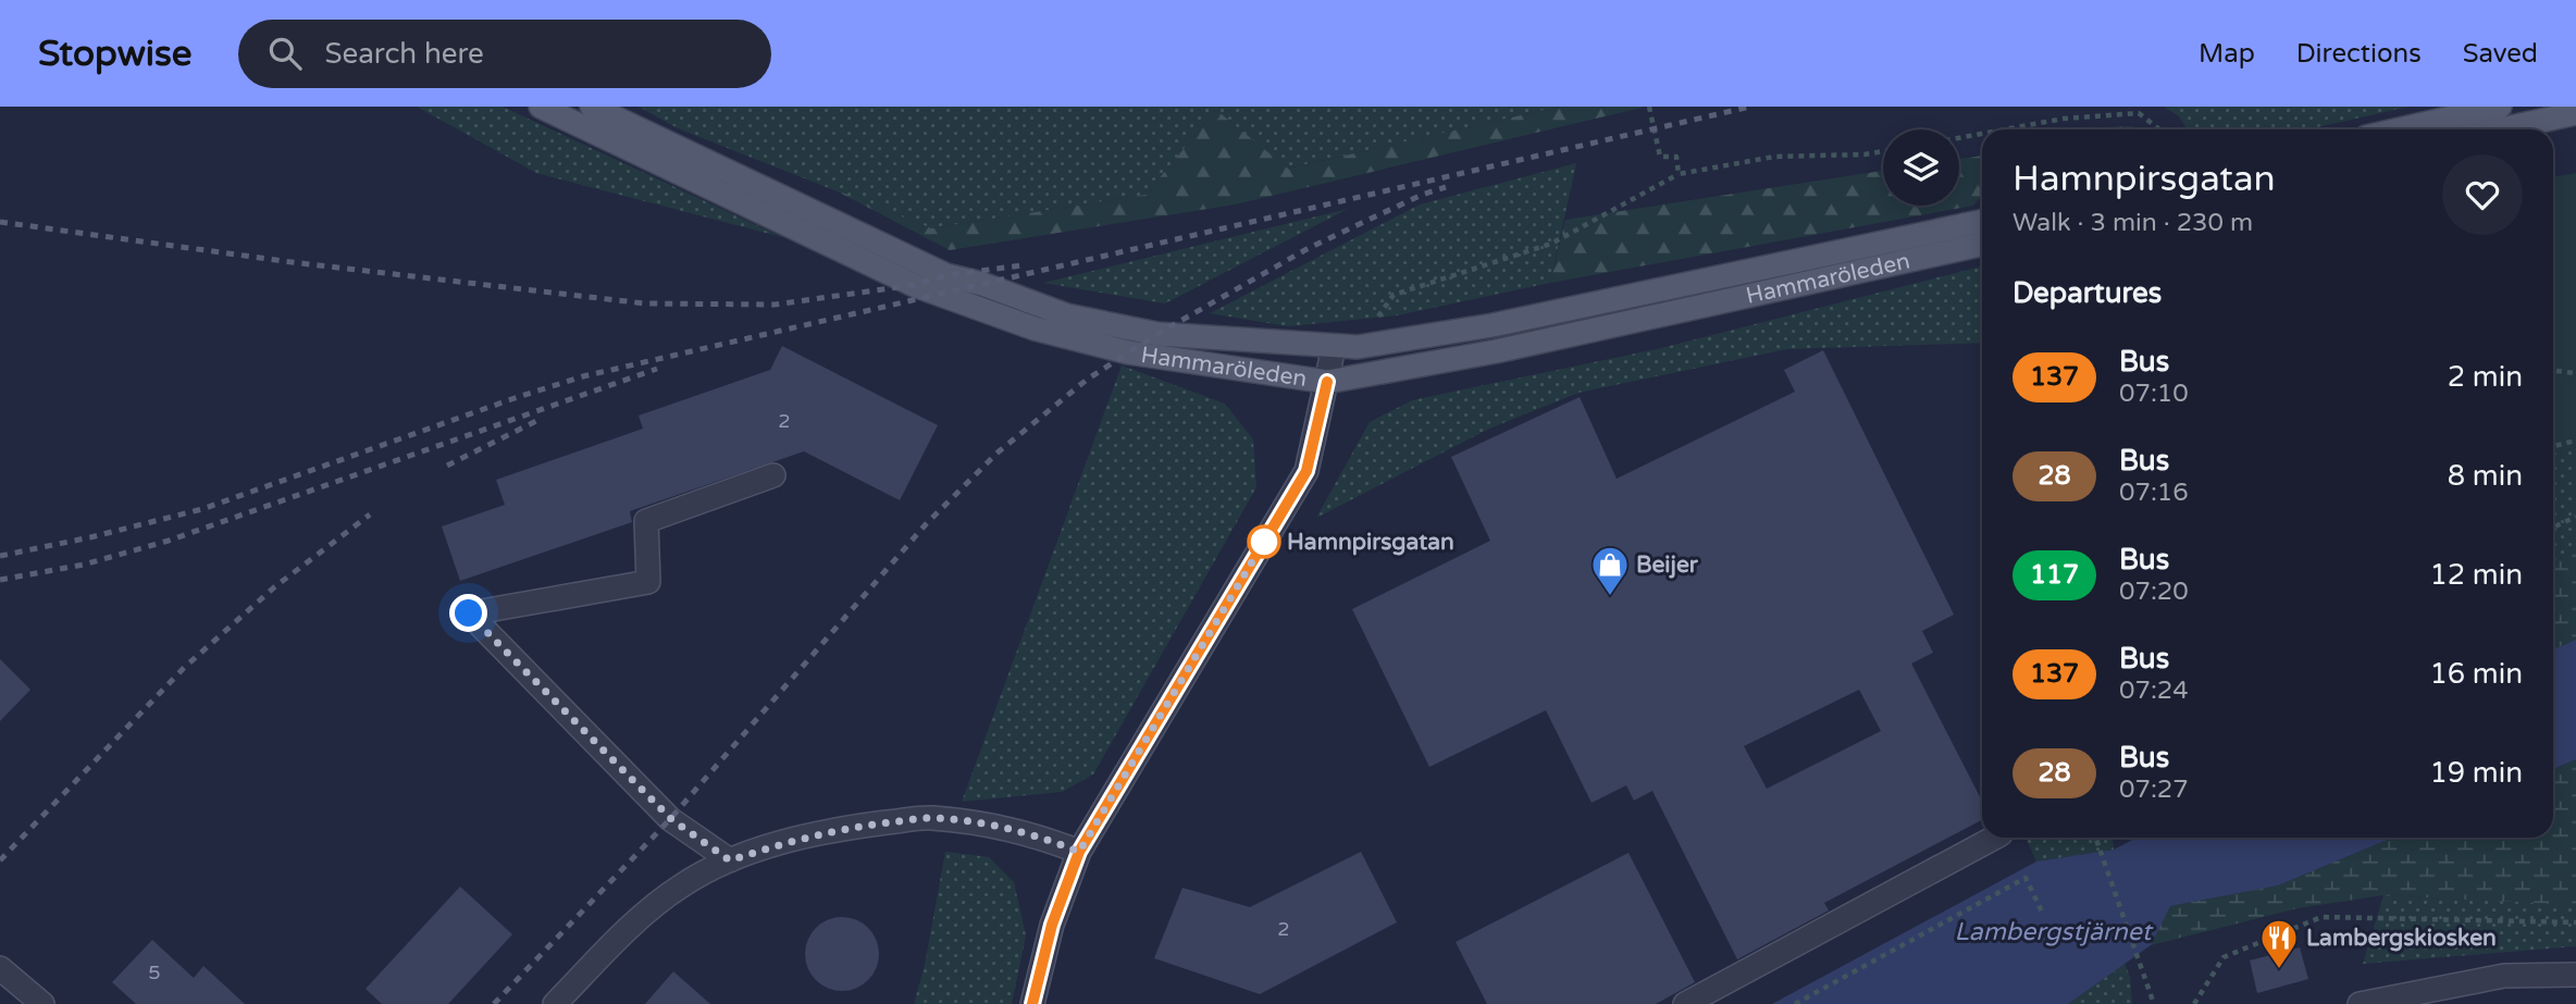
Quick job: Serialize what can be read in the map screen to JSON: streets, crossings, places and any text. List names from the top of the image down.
{
  "streets": {
    "main road": ["Hammaröleden"]
  },
  "water": ["Lambergstjärnet"],
  "places": {
    "other": ["Hamnpirsgatan"],
    "shop": ["Beijer"],
    "restaurant": ["Lambergskiosken"]
  },
  "lines": ["bus line 137"],
  "house_numbers": ["2", "2", "5"],
  "page": {
    "header": "Stopwise",
    "search": "Search here",
    "nav": ["Map", "Directions", "Saved"],
    "heading": [
      ["Hamnpirsgatan", "Walk · 3 min · 230 m"],
      "Departures"
    ],
    "list": [
      {
        "mark": "137",
        "name": "Bus",
        "note": "07:10",
        "value": "2 min"
      },
      {
        "mark": "28",
        "name": "Bus",
        "note": "07:16",
        "value": "8 min"
      },
      {
        "mark": "117",
        "name": "Bus",
        "note": "07:20",
        "value": "12 min"
      },
      {
        "mark": "137",
        "name": "Bus",
        "note": "07:24",
        "value": "16 min"
      },
      {
        "mark": "28",
        "name": "Bus",
        "note": "07:27",
        "value": "19 min"
      }
    ]
  }
}
